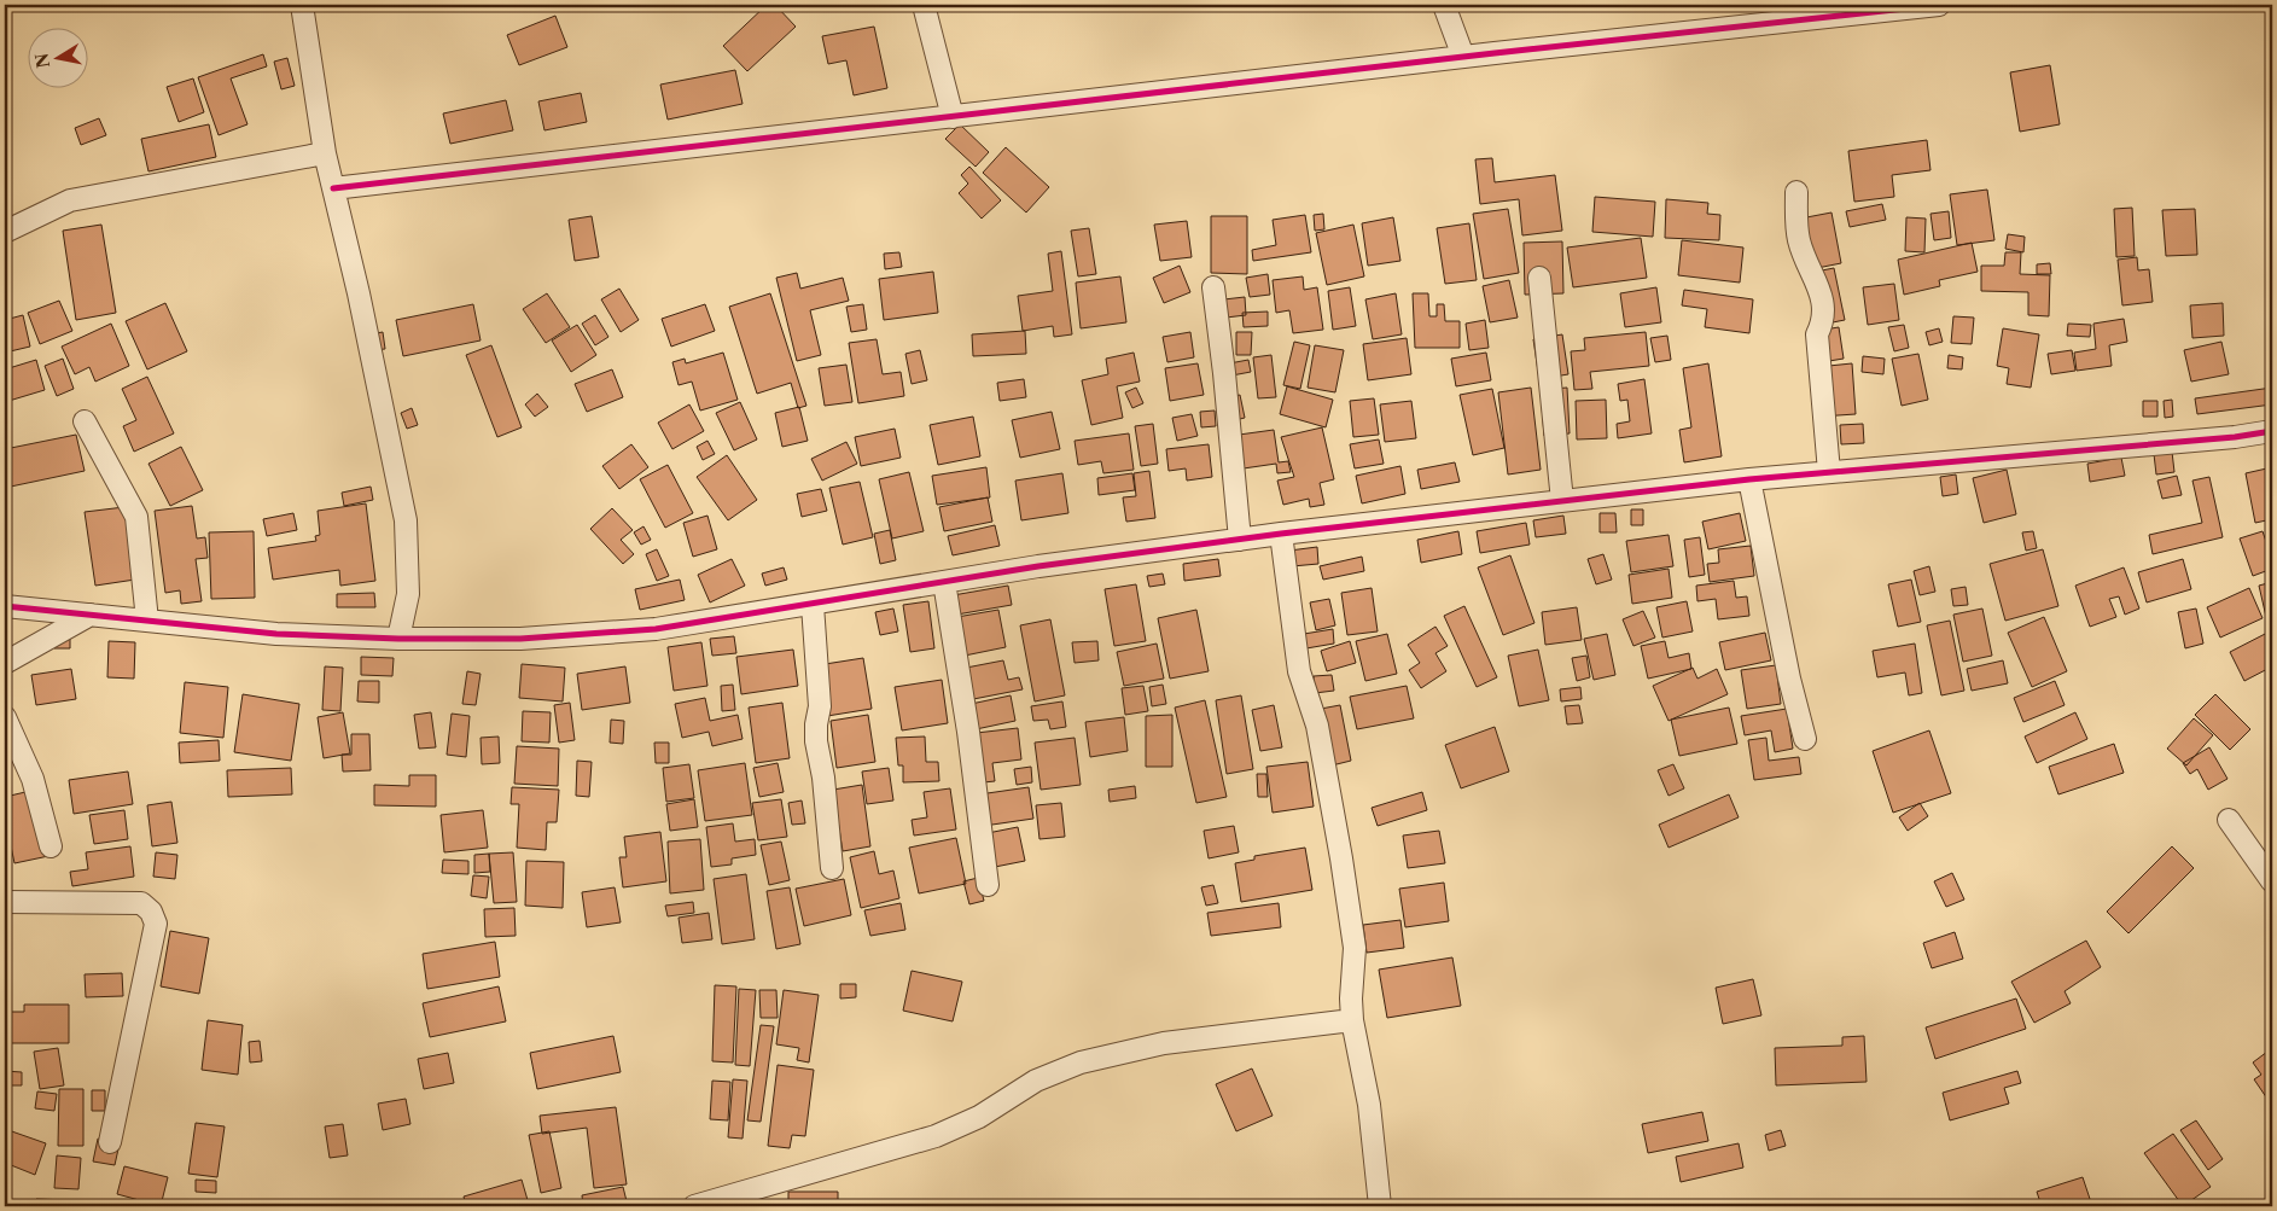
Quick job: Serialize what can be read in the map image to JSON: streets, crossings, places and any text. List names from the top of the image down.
{
  "north": "left"
}
